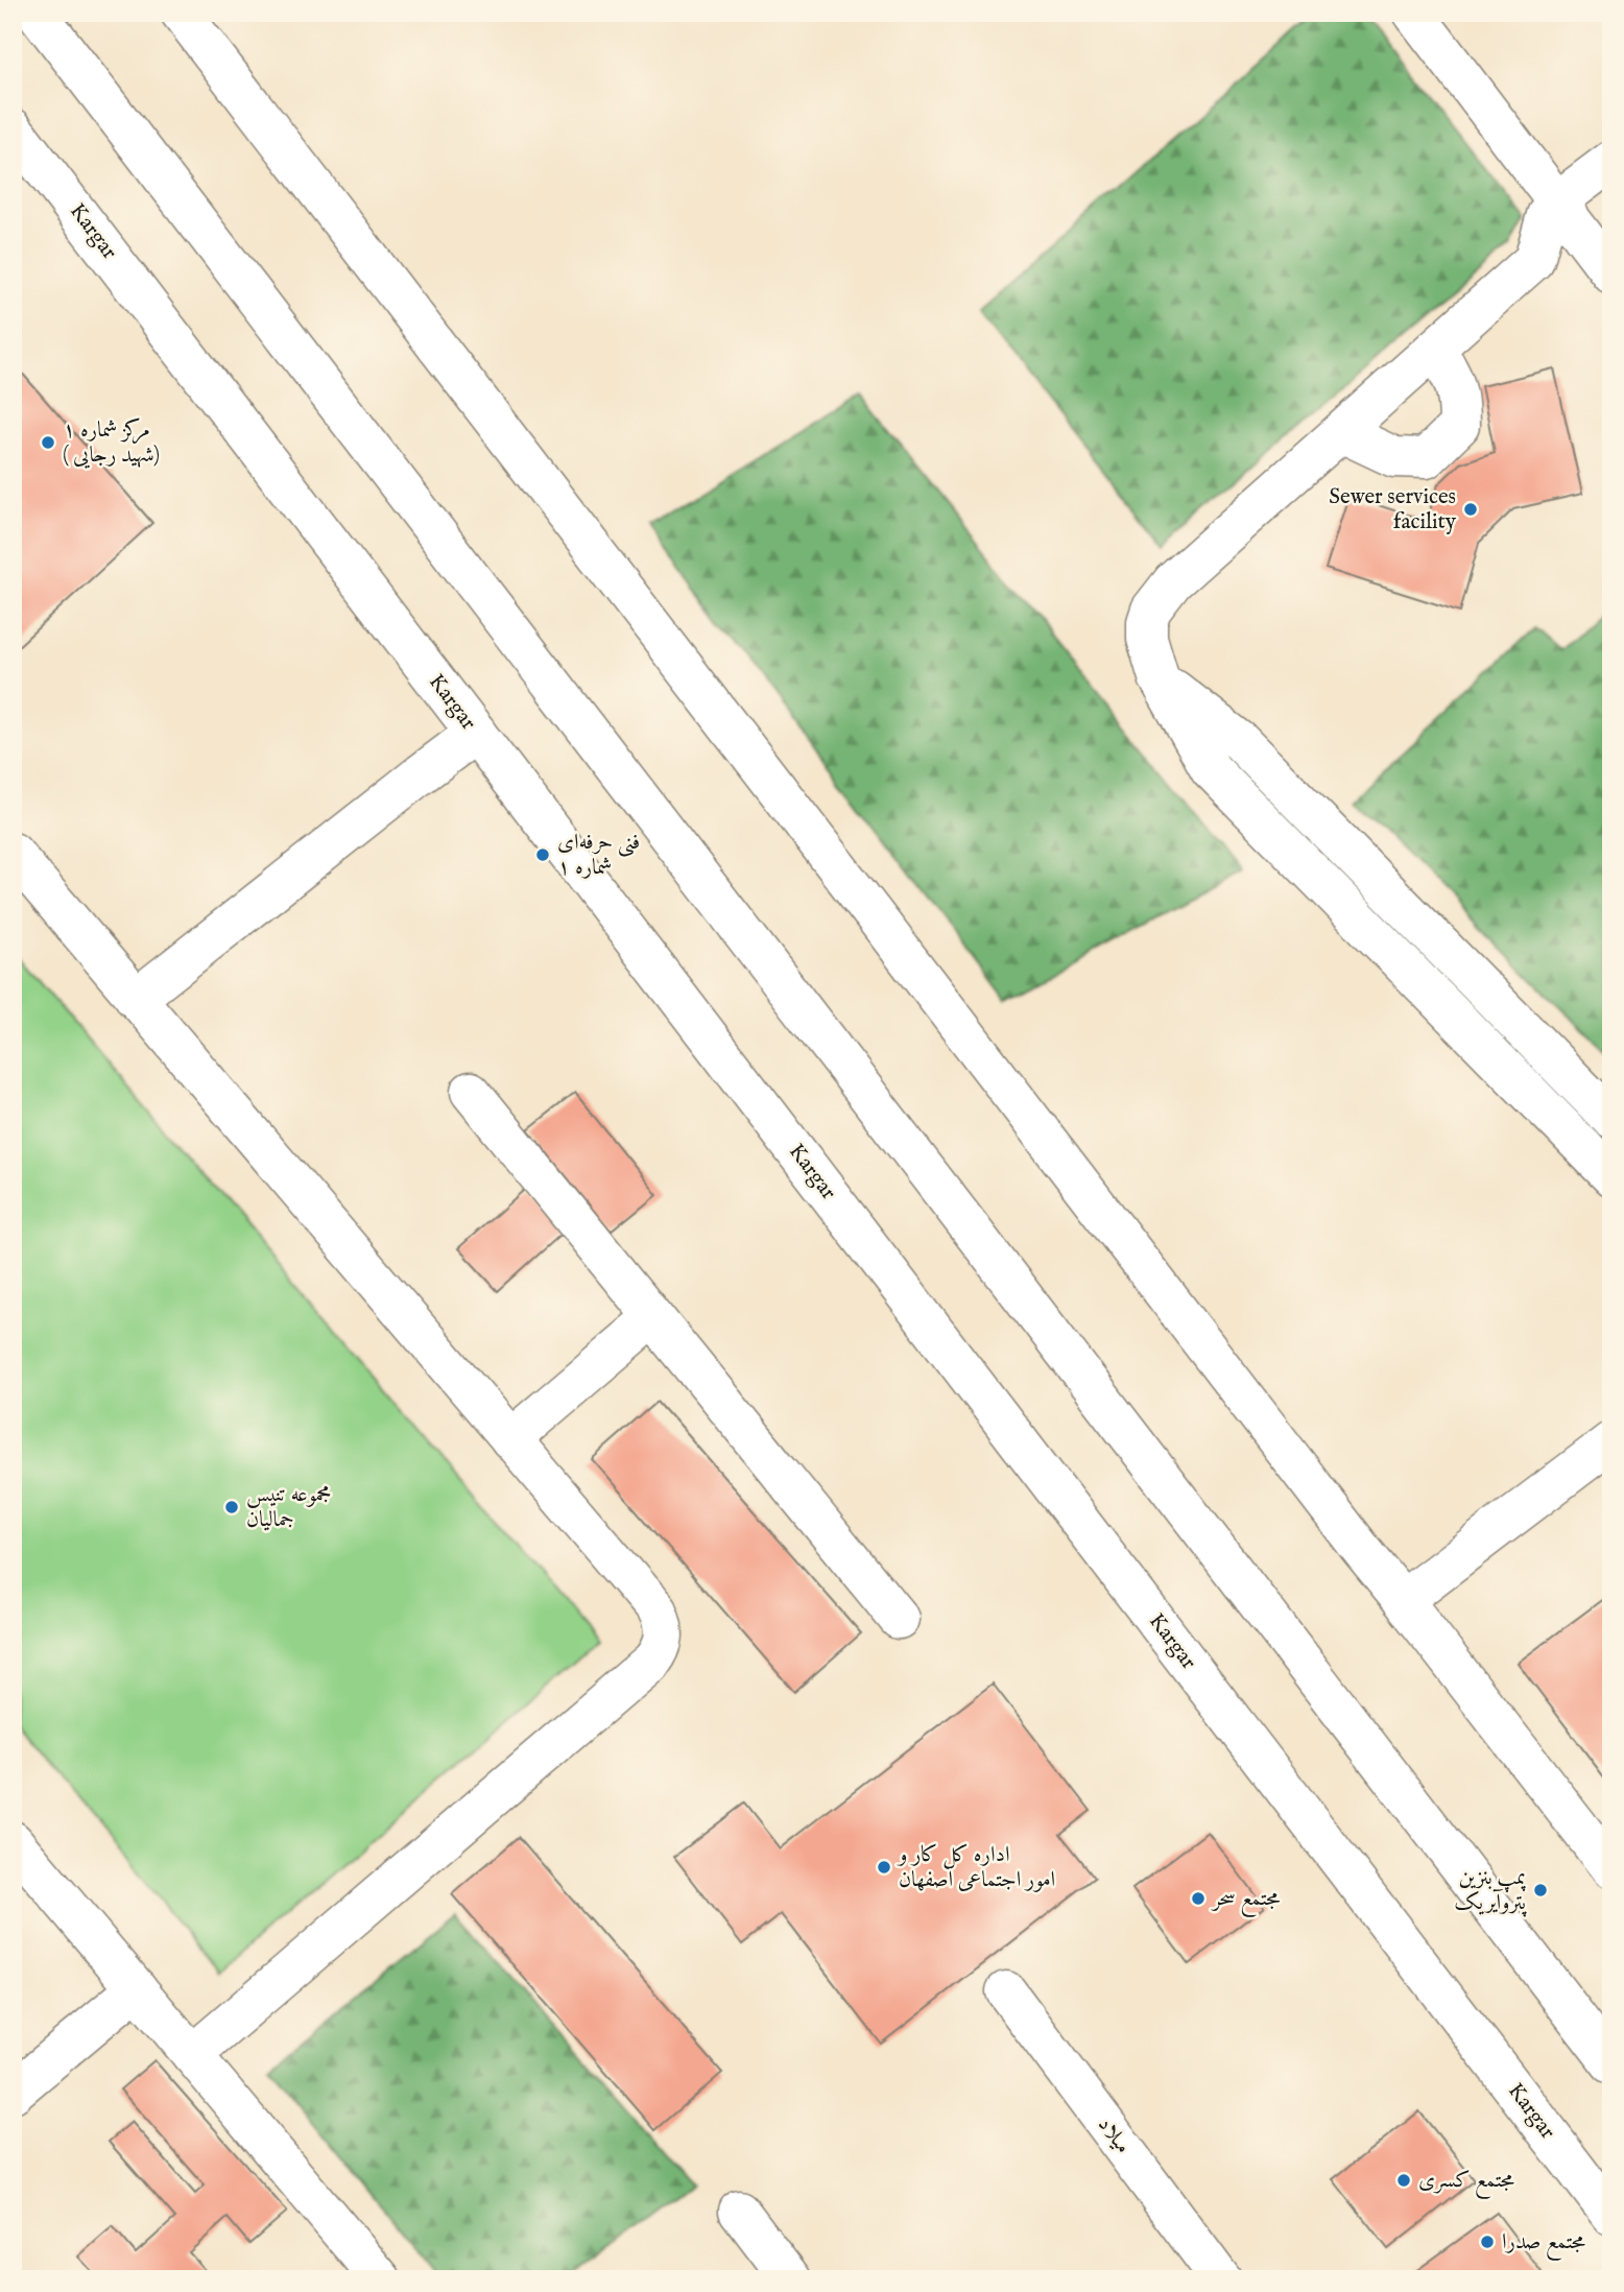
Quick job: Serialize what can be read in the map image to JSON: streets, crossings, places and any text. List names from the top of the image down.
{
  "streets": {
    "main road": ["Kargar", "میلاد"]
  },
  "places": [
    "مرکز شماره ۱ ( شهید رجایی)",
    "Sewer services facility",
    "فنی حرفه‌ای شماره ۱",
    "مجموعه تنیس جمالیان",
    "اداره کل کار و امور اجتماعی اصفهان",
    "پمپ بنزین پتروآیریک",
    "مجتمع سحر",
    "مجتمع کسری",
    "مجتمع صدرا"
  ]
}
